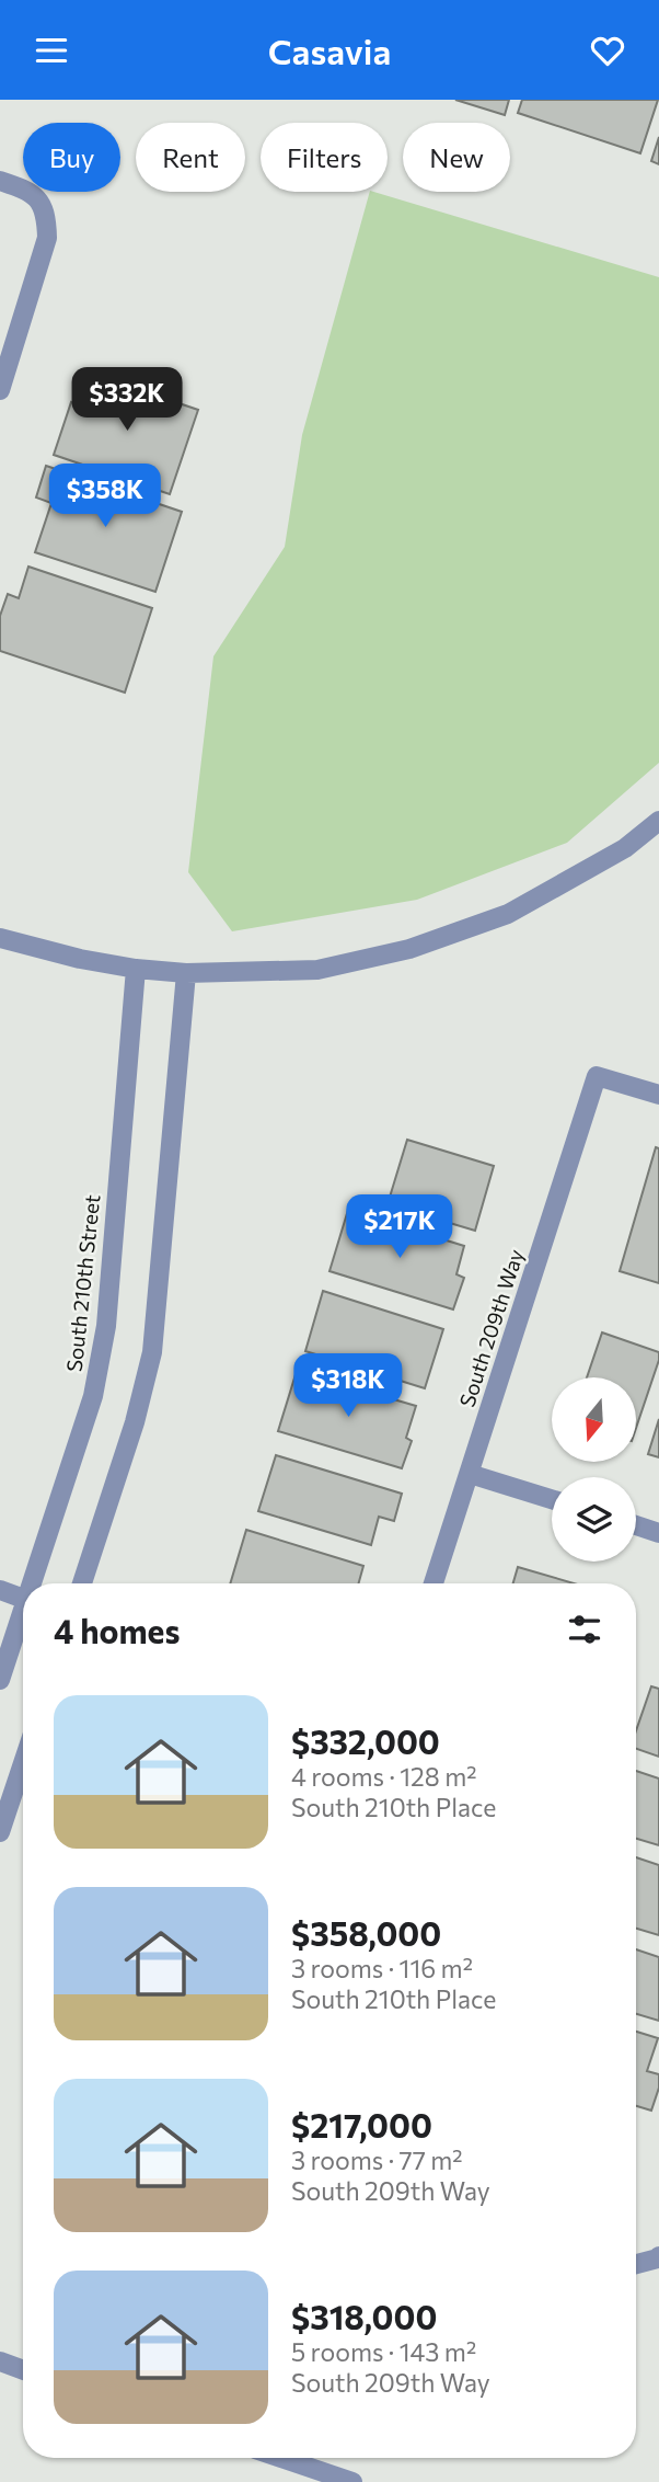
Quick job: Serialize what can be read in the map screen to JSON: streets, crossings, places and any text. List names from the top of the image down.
{
  "streets": {
    "street": ["South 210th Street", "South 209th Way"]
  },
  "north": "bottom",
  "page": {
    "header": "Casavia",
    "chip": [
      "Buy",
      "Rent",
      "Filters",
      "New"
    ],
    "price": [
      "$332K",
      "$358K",
      "$217K",
      "$318K"
    ],
    "heading": "4 homes",
    "list": [
      {
        "name": "$332,000",
        "note": "4 rooms · 128 m² · South 210th Place"
      },
      {
        "name": "$358,000",
        "note": "3 rooms · 116 m² · South 210th Place"
      },
      {
        "name": "$217,000",
        "note": "3 rooms · 77 m² · South 209th Way"
      },
      {
        "name": "$318,000",
        "note": "5 rooms · 143 m² · South 209th Way"
      }
    ]
  }
}
